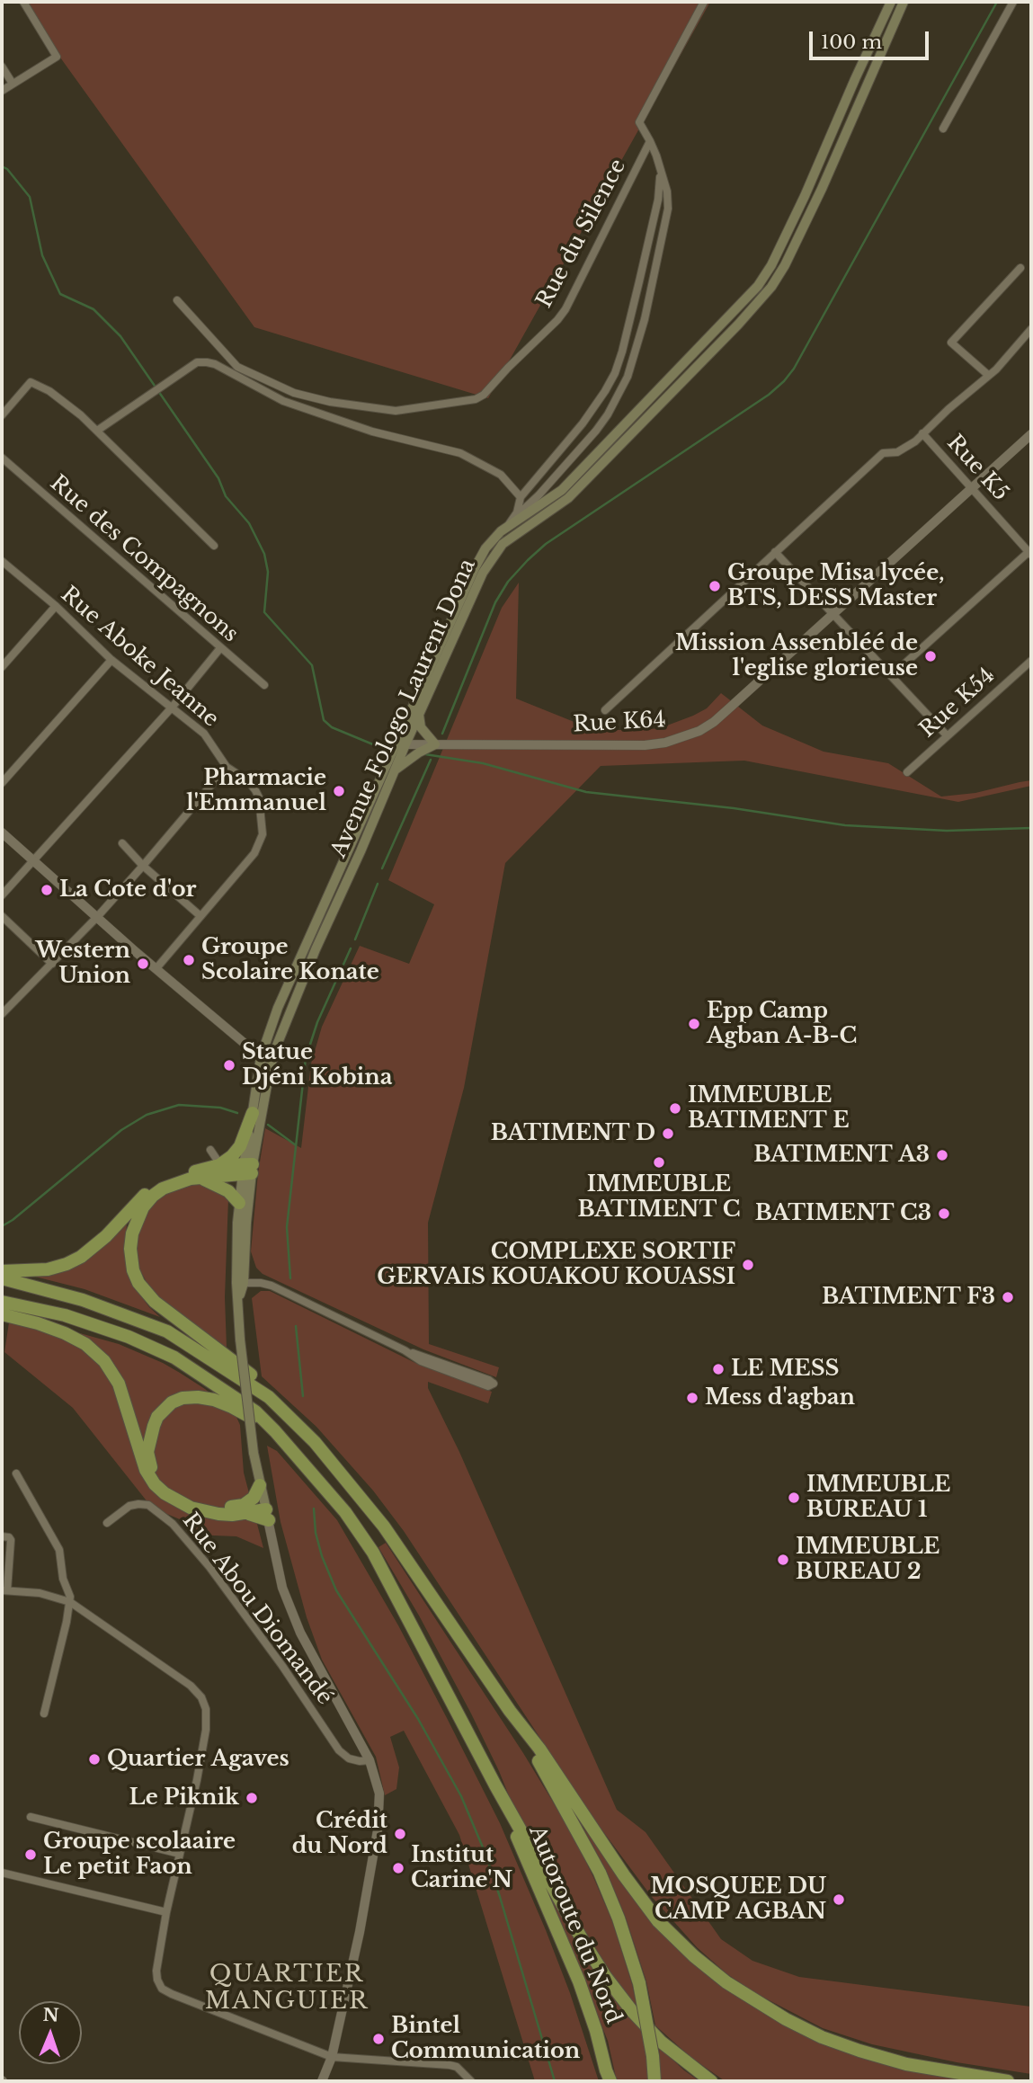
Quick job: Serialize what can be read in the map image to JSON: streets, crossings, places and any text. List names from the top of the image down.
{
  "streets": {
    "highway": ["Autoroute du Nord"],
    "main road": ["Avenue Fologo Laurent Dona"],
    "street": [
      "Rue du Silence",
      "Rue K5",
      "Rue des Compagnons",
      "Rue Aboke Jeanne",
      "Rue K54",
      "Rue K64",
      "Rue Abou Diomandé"
    ]
  },
  "crossings": [
    ["Rue K5", "Rue K64"],
    ["Avenue Fologo Laurent Dona", "Rue K64"],
    ["Avenue Fologo Laurent Dona", "Rue Abou Diomandé"]
  ],
  "districts": ["QUARTIER MANGUIER"],
  "places": [
    "Groupe Misa lycée, BTS, DESS Master",
    "Mission Assenbléé de l'eglise glorieuse",
    "Pharmacie l'Emmanuel",
    "La Cote d'or",
    "Groupe Scolaire Konate",
    "Western Union",
    "Epp Camp Agban A-B-C",
    "Statue Djéni Kobina",
    "IMMEUBLE BATIMENT E",
    "BATIMENT D",
    "BATIMENT A3",
    "IMMEUBLE BATIMENT C",
    "BATIMENT C3",
    "COMPLEXE SORTIF GERVAIS KOUAKOU KOUASSI",
    "BATIMENT F3",
    "LE MESS",
    "Mess d'agban",
    "IMMEUBLE BUREAU 1",
    "IMMEUBLE BUREAU 2",
    "Quartier Agaves",
    "Le Piknik",
    "Crédit du Nord",
    "Groupe scolaaire Le petit Faon",
    "Institut Carine'N",
    "MOSQUEE DU CAMP AGBAN",
    "Bintel Communication"
  ],
  "scale_bar": "100 m",
  "north": "top"
}
